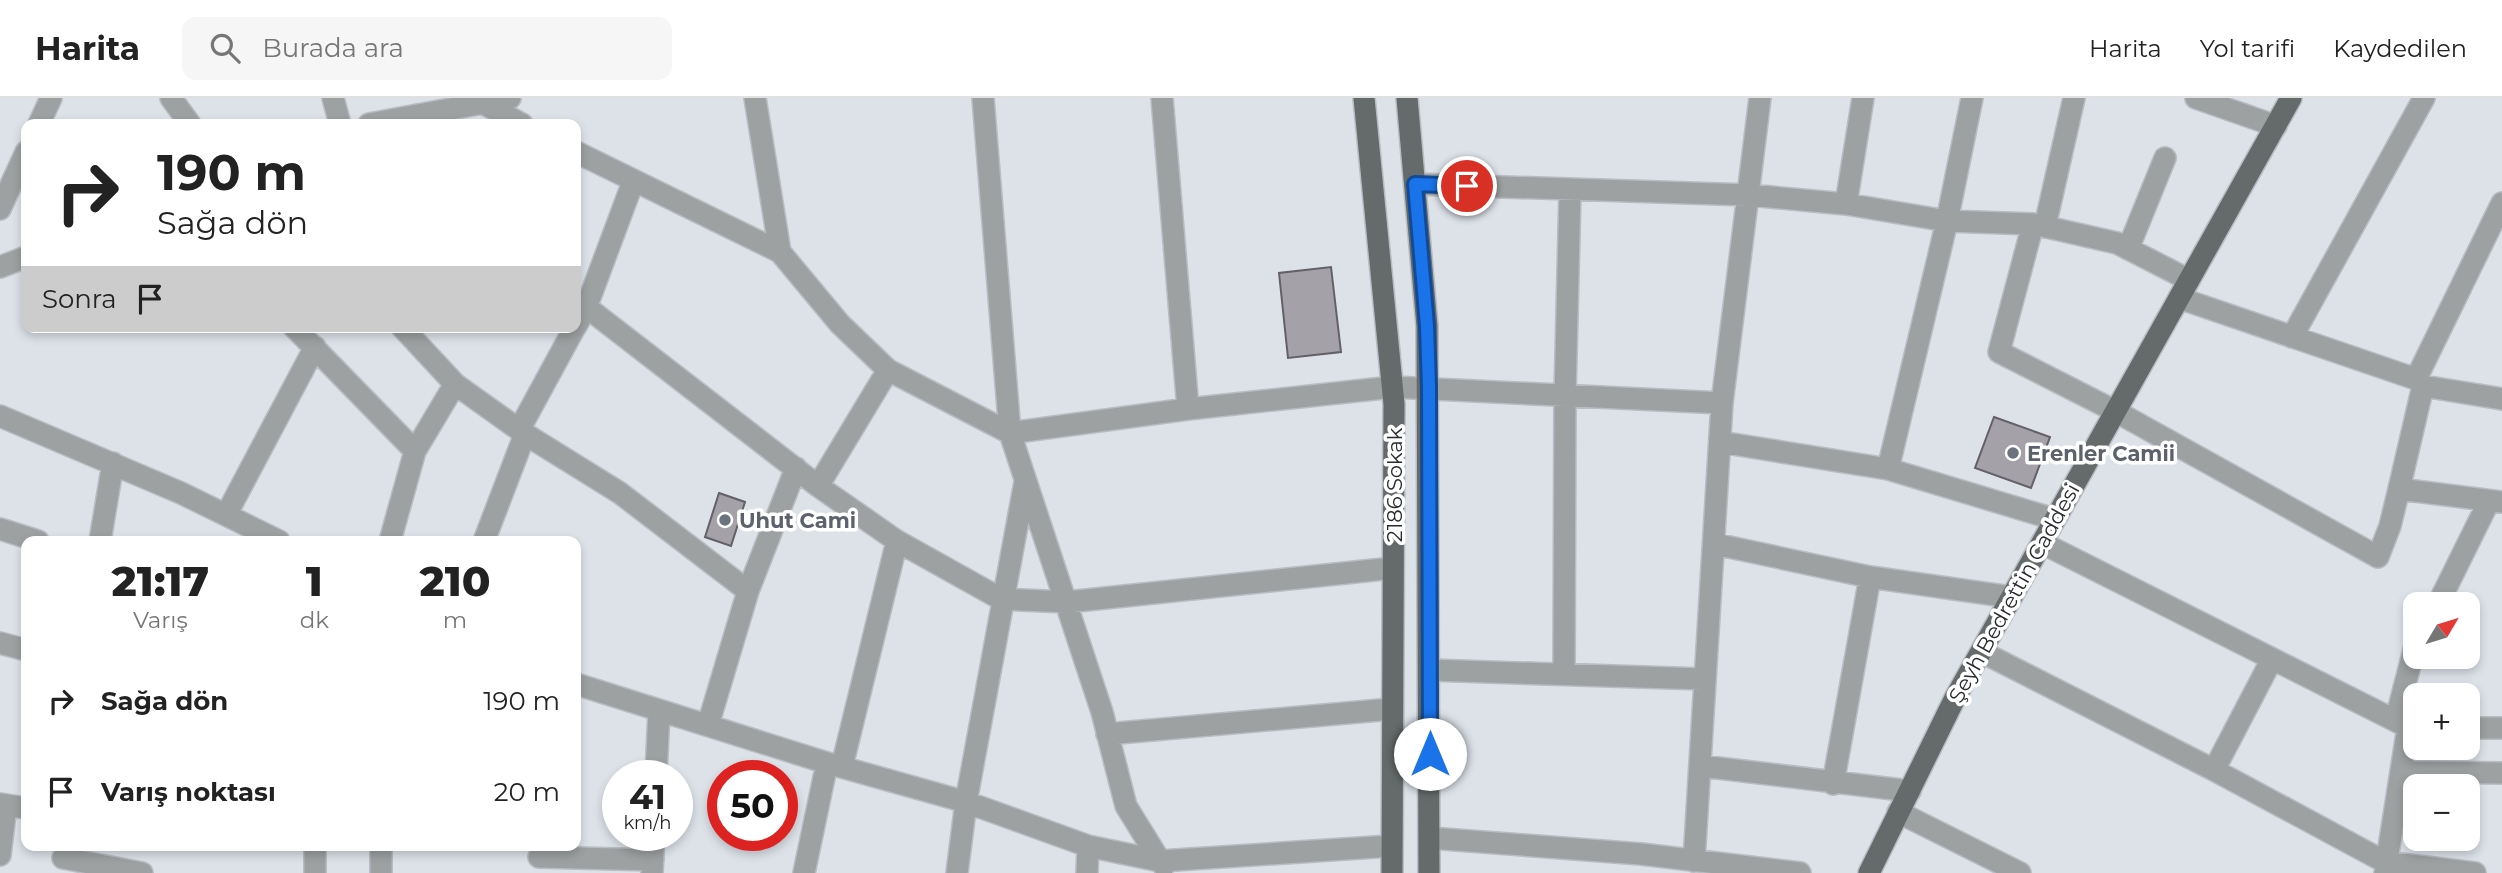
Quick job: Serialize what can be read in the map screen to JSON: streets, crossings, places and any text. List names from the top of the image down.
{
  "streets": {
    "main road": ["2186 Sokak", "Şeyh Bedrettin Caddesi"]
  },
  "places": ["Erenler Camii", "Uhut Cami"],
  "north": "top right",
  "page": {
    "header": "Harita",
    "search": "Burada ara",
    "nav": ["Harita", "Yol tarifi", "Kaydedilen"],
    "turn": ["190 m", "Sağa dön"],
    "then": "Sonra",
    "eta": [
      "21:17",
      "Varış",
      "1",
      "dk",
      "210",
      "m"
    ],
    "map_buttons": ["+", "−"],
    "list": [
      {
        "name": "Sağa dön",
        "value": "190 m"
      },
      {
        "name": "Varış noktası",
        "value": "20 m"
      }
    ],
    "speed": "41 km/h",
    "limit": "50"
  }
}
